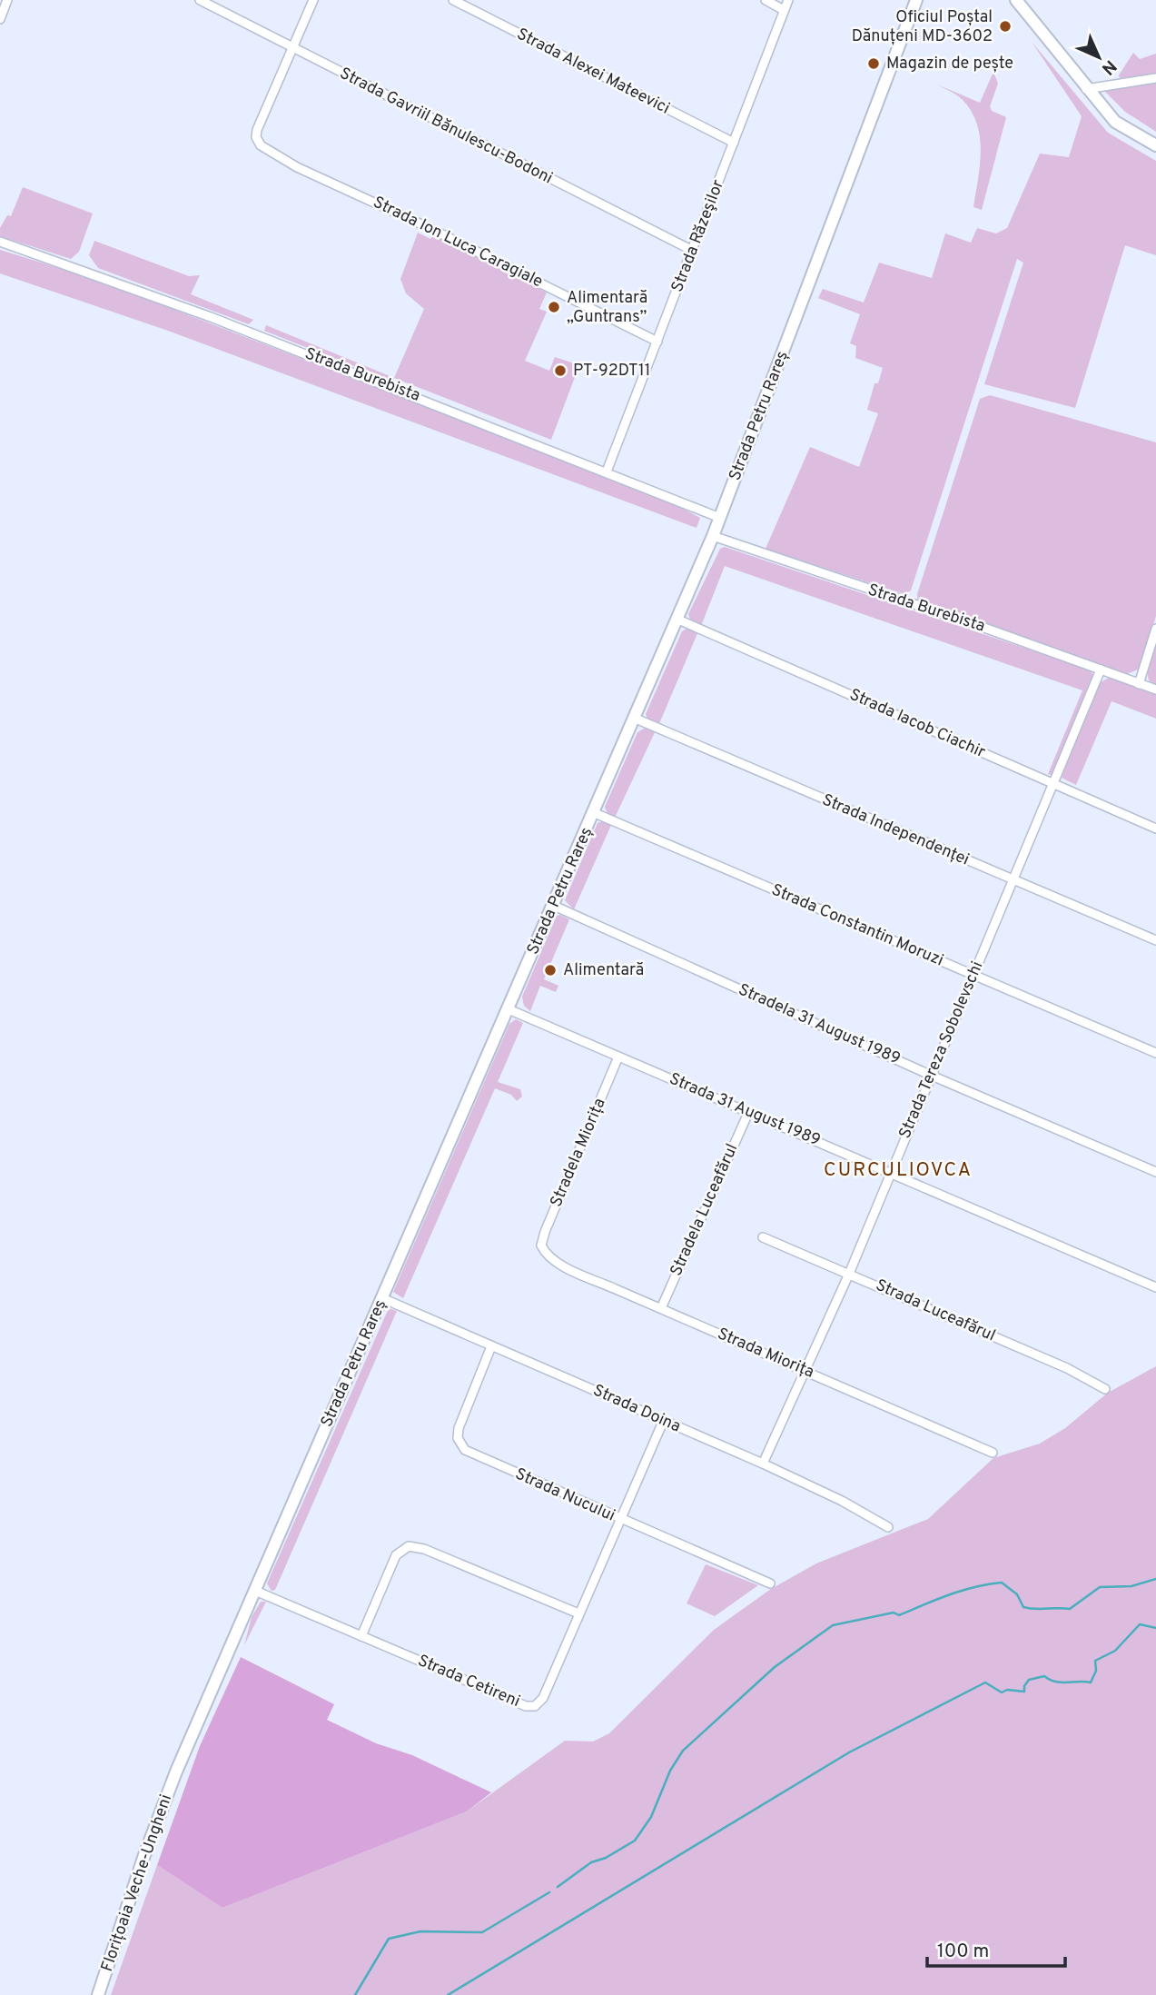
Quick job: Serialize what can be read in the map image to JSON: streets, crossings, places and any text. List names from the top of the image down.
{
  "streets": {
    "main road": ["Strada Petru Rareș", "Florițoaia Veche-Ungheni"],
    "street": [
      "Strada Alexei Mateevici",
      "Strada Gavriil Bănulescu-Bodoni",
      "Strada Răzeşilor",
      "Strada Ion Luca Caragiale",
      "Strada Burebista",
      "Strada Iacob Ciachir",
      "Strada Independenței",
      "Strada Constantin Moruzi",
      "Stradela 31 August 1989",
      "Strada Tereza Sobolevschi",
      "Strada 31 August 1989",
      "Stradela Miorița",
      "Stradela Luceafărul",
      "Strada Luceafărul",
      "Strada Miorița",
      "Strada Doina",
      "Strada Nucului",
      "Strada Cetireni"
    ]
  },
  "crossings": [
    ["Strada Alexei Mateevici", "Strada Răzeşilor"],
    ["Strada Gavriil Bănulescu-Bodoni", "Strada Răzeşilor"],
    ["Strada Gavriil Bănulescu-Bodoni", "Strada Ion Luca Caragiale"],
    ["Strada Răzeşilor", "Strada Ion Luca Caragiale"],
    ["Strada Răzeşilor", "Strada Burebista"],
    ["Strada Burebista", "Strada Petru Rareș"],
    ["Strada Burebista", "Strada Tereza Sobolevschi"],
    ["Strada Petru Rareș", "Strada Iacob Ciachir"],
    ["Strada Petru Rareș", "Strada Independenței"],
    ["Strada Petru Rareș", "Strada Constantin Moruzi"],
    ["Strada Petru Rareș", "Stradela 31 August 1989"],
    ["Strada Petru Rareș", "Strada 31 August 1989"],
    ["Strada Petru Rareș", "Strada Doina"],
    ["Strada Petru Rareș", "Strada Cetireni"],
    ["Strada Petru Rareș", "Florițoaia Veche-Ungheni"],
    ["Strada Iacob Ciachir", "Strada Tereza Sobolevschi"],
    ["Strada Independenței", "Strada Tereza Sobolevschi"],
    ["Strada Constantin Moruzi", "Strada Tereza Sobolevschi"],
    ["Stradela 31 August 1989", "Strada Tereza Sobolevschi"],
    ["Strada Tereza Sobolevschi", "Strada 31 August 1989"],
    ["Strada Tereza Sobolevschi", "Strada Luceafărul"],
    ["Strada Tereza Sobolevschi", "Strada Miorița"],
    ["Strada Tereza Sobolevschi", "Strada Doina"],
    ["Strada 31 August 1989", "Stradela Miorița"],
    ["Strada 31 August 1989", "Stradela Luceafărul"],
    ["Stradela Miorița", "Strada Miorița"],
    ["Stradela Luceafărul", "Strada Miorița"],
    ["Strada Doina", "Strada Nucului"],
    ["Strada Doina", "Strada Cetireni"],
    ["Strada Nucului", "Strada Cetireni"]
  ],
  "districts": ["CURCULIOVCA"],
  "places": [
    "Oficiul Poștal Dănuțeni MD-3602",
    "Magazin de pește",
    "Alimentară „Guntrans”",
    "PT-92DT11",
    "Alimentară"
  ],
  "scale_bar": "100 m",
  "north": "bottom right"
}
